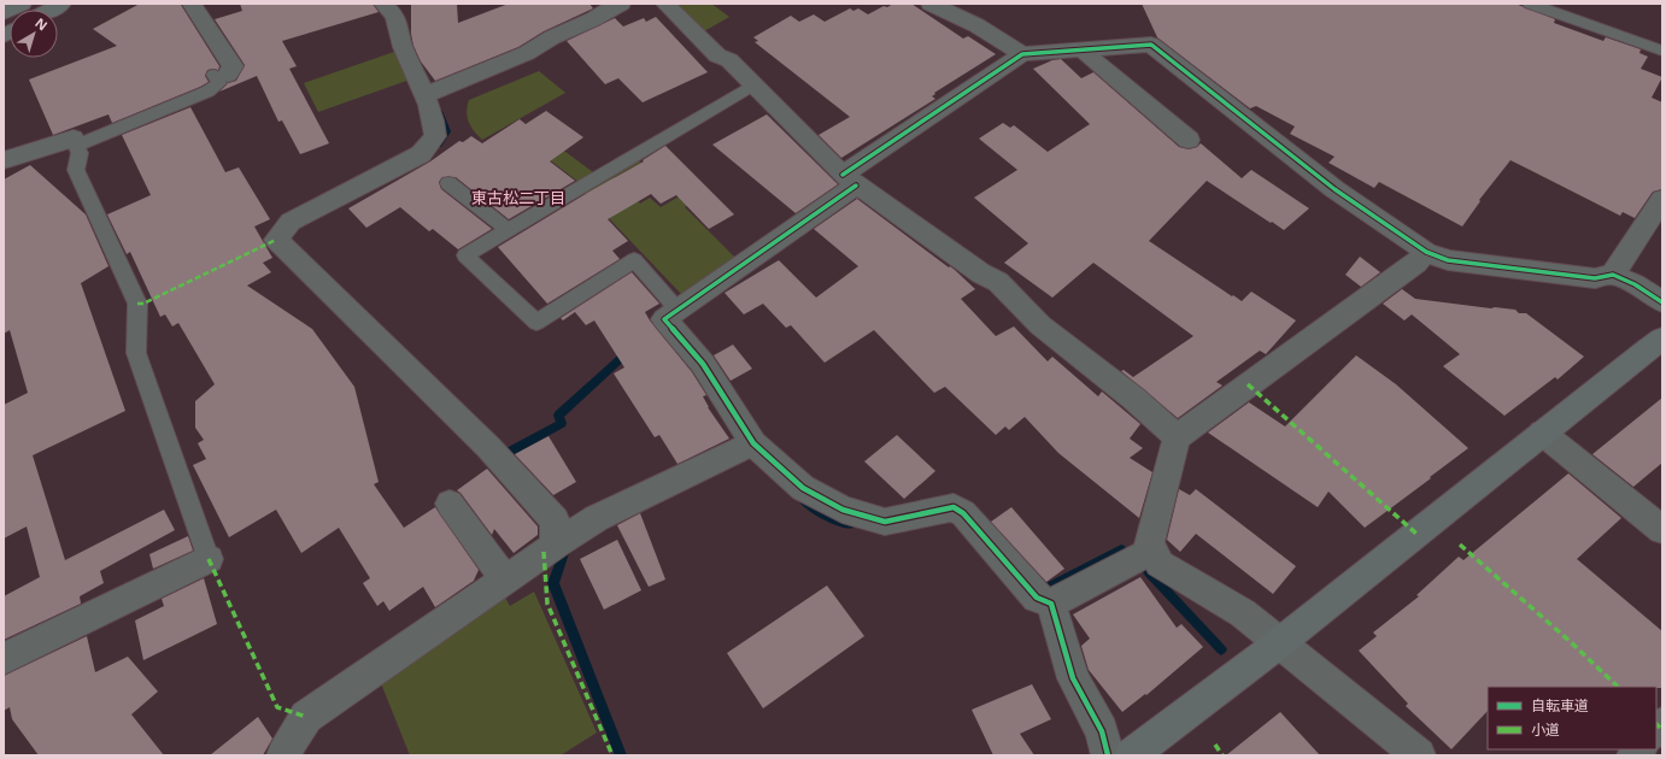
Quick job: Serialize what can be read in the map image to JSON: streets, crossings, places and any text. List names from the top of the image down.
{
  "districts": ["東古松二丁目"],
  "legend": ["自転車道", "小道"],
  "north": "top right"
}
